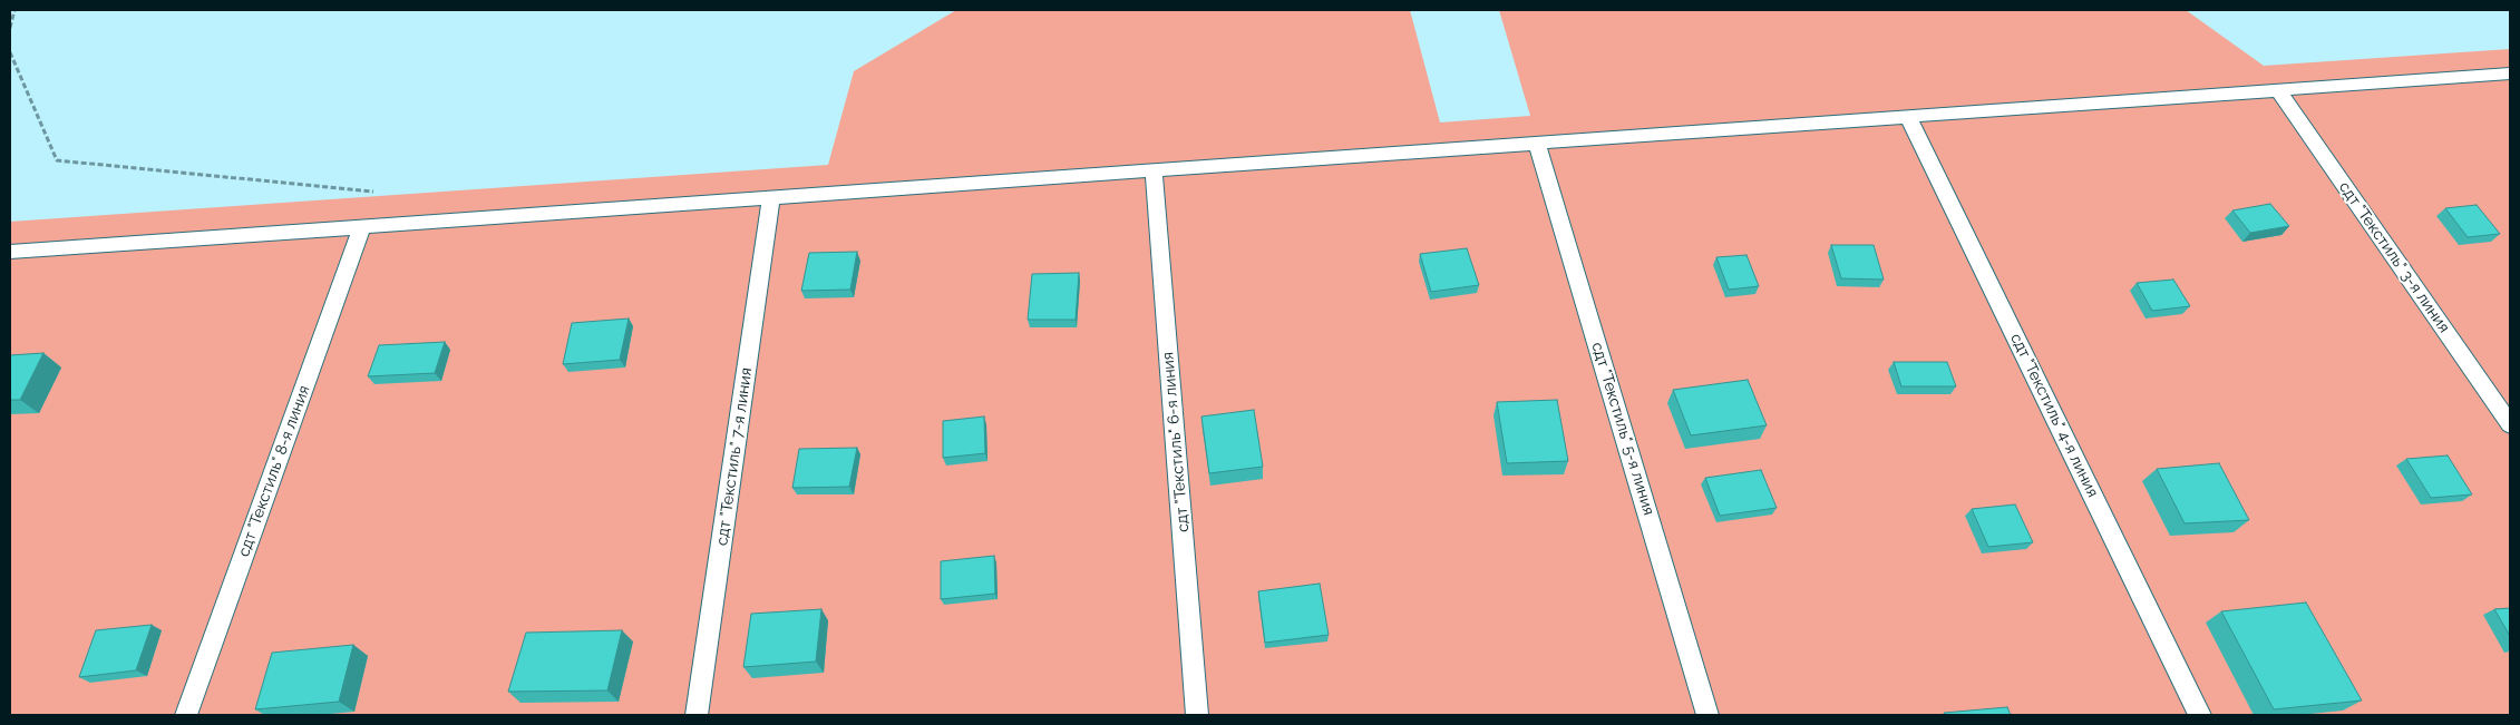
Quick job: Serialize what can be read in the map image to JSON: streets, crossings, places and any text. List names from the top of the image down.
{
  "streets": {
    "lane": [
      "сдт \"Текстиль\" 3-я линия",
      "сдт \"Текстиль\" 4-я линия",
      "сдт \"Текстиль\" 5-я линия",
      "сдт \"Текстиль\" 6-я линия",
      "сдт \"Текстиль\" 7-я линия",
      "сдт \"Текстиль\" 8-я линия"
    ]
  }
}
